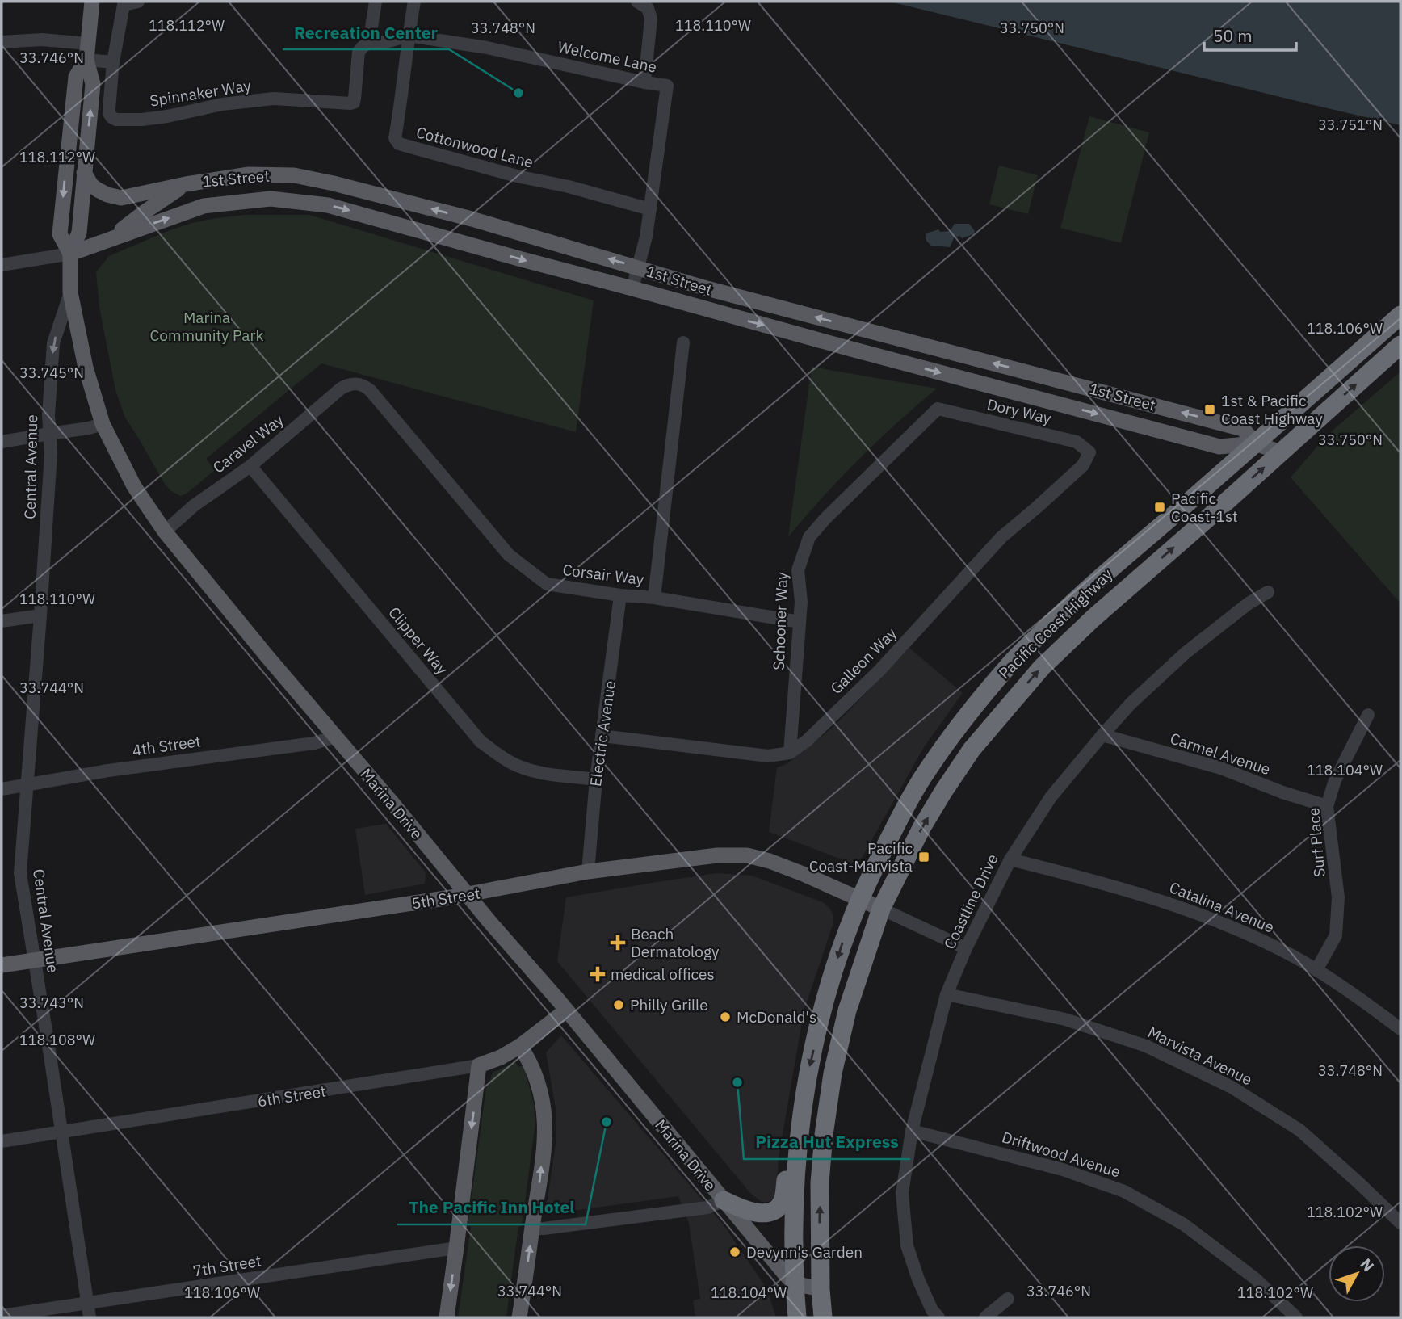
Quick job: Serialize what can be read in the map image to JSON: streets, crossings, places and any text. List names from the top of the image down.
{
  "streets": {
    "highway": ["Pacific Coast Highway"],
    "main road": [
      "1st Street",
      "Marina Drive",
      "5th Street",
      "6th Street"
    ],
    "street": [
      "Welcome Lane",
      "Spinnaker Way",
      "Cottonwood Lane",
      "Dory Way",
      "Caravel Way",
      "Central Avenue",
      "Corsair Way",
      "Schooner Way",
      "Clipper Way",
      "Galleon Way",
      "Electric Avenue",
      "4th Street",
      "Carmel Avenue",
      "Surf Place",
      "Coastline Drive",
      "Catalina Avenue",
      "Marvista Avenue",
      "Driftwood Avenue",
      "7th Street"
    ]
  },
  "crossings": [
    ["Welcome Lane", "Cottonwood Lane"],
    ["1st Street", "Pacific Coast Highway"],
    ["1st Street", "Marina Drive"],
    ["Dory Way", "Schooner Way"],
    ["Dory Way", "Galleon Way"],
    ["Caravel Way", "Corsair Way"],
    ["Caravel Way", "Clipper Way"],
    ["Caravel Way", "Marina Drive"],
    ["Central Avenue", "4th Street"],
    ["Central Avenue", "Marina Drive"],
    ["Central Avenue", "5th Street"],
    ["Central Avenue", "6th Street"],
    ["Central Avenue", "7th Street"],
    ["Corsair Way", "Schooner Way"],
    ["Corsair Way", "Electric Avenue"],
    ["Schooner Way", "Galleon Way"],
    ["Pacific Coast Highway", "Marina Drive"],
    ["Pacific Coast Highway", "5th Street"],
    ["Clipper Way", "Electric Avenue"],
    ["Electric Avenue", "5th Street"],
    ["4th Street", "Marina Drive"],
    ["Carmel Avenue", "Surf Place"],
    ["Carmel Avenue", "Coastline Drive"],
    ["Marina Drive", "5th Street"],
    ["Marina Drive", "6th Street"],
    ["Surf Place", "Catalina Avenue"],
    ["Coastline Drive", "Catalina Avenue"],
    ["Coastline Drive", "Marvista Avenue"],
    ["Coastline Drive", "Driftwood Avenue"]
  ],
  "parks": ["Marina Community Park"],
  "places": {
    "other": [
      "Recreation Center",
      "Philly Grille",
      "McDonald's",
      "Pizza Hut Express",
      "The Pacific Inn Hotel",
      "Devynn's Garden"
    ],
    "transit": ["1st & Pacific Coast Highway", "Pacific Coast-1st", "Pacific Coast-Marvista"],
    "health": ["Beach Dermatology", "medical offices"]
  },
  "scale_bar": "50 m",
  "north": "top right",
  "coordinates": [
    "118.110°W",
    "118.112°W",
    "33.748°N",
    "33.750°N",
    "33.746°N",
    "33.751°N",
    "118.106°W",
    "33.745°N",
    "33.744°N",
    "118.104°W",
    "33.743°N",
    "118.108°W",
    "118.102°W"
  ]
}
